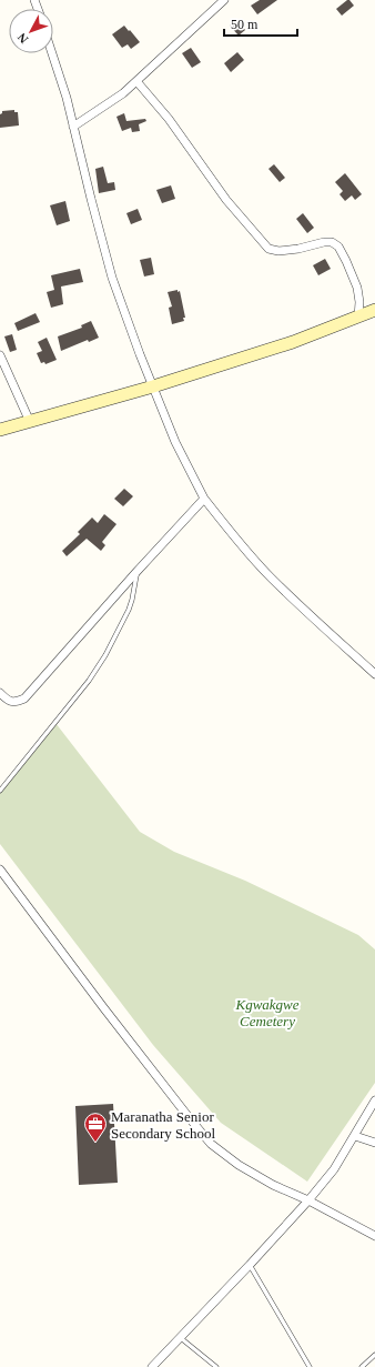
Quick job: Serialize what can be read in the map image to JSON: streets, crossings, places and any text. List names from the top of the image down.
{
  "parks": ["Kgwakgwe Cemetery"],
  "places": {
    "office": ["Maranatha Senior Secondary School"]
  },
  "scale_bar": "50 m",
  "north": "bottom left"
}
